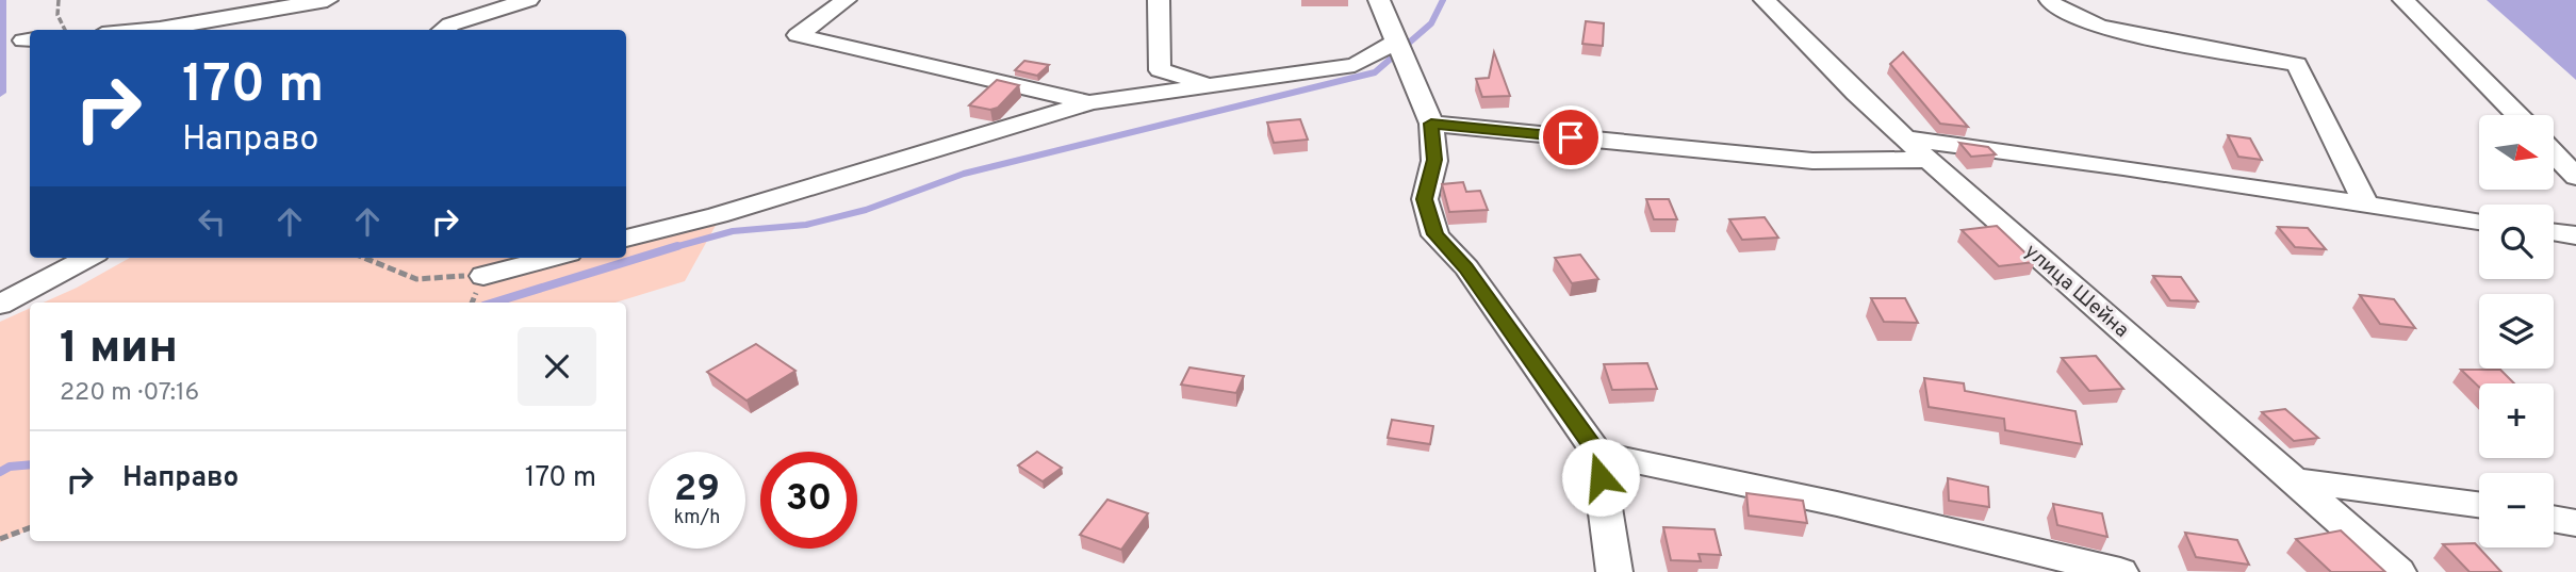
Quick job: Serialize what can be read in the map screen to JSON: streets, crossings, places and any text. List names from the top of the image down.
{
  "streets": {
    "street": ["улица Шейна"]
  },
  "north": "right",
  "page": {
    "turn": ["170 m", "Направо"],
    "map_buttons": ["+", "−"],
    "heading": ["1 мин", "220 m · 07:16"],
    "list": [
      {
        "name": "Направо",
        "value": "170 m"
      }
    ],
    "speed": "29 km/h",
    "limit": "30"
  }
}
